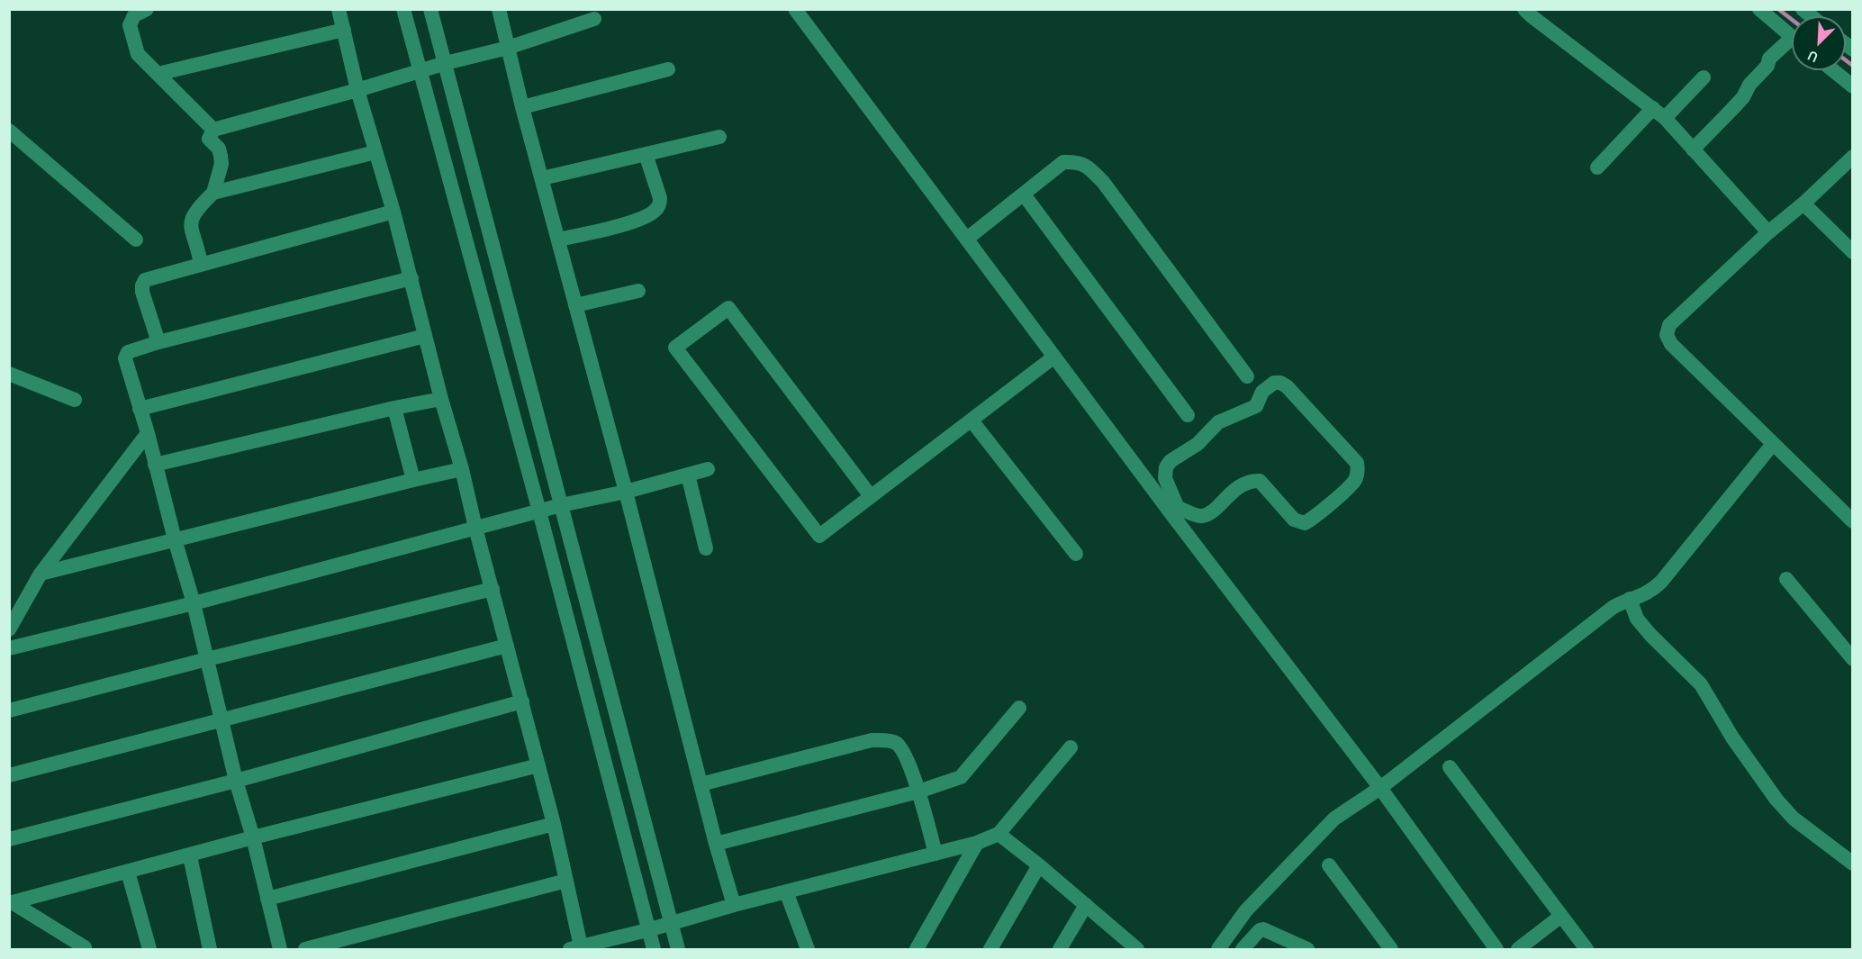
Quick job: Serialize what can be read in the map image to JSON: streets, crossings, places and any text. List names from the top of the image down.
{
  "north": "bottom left"
}
